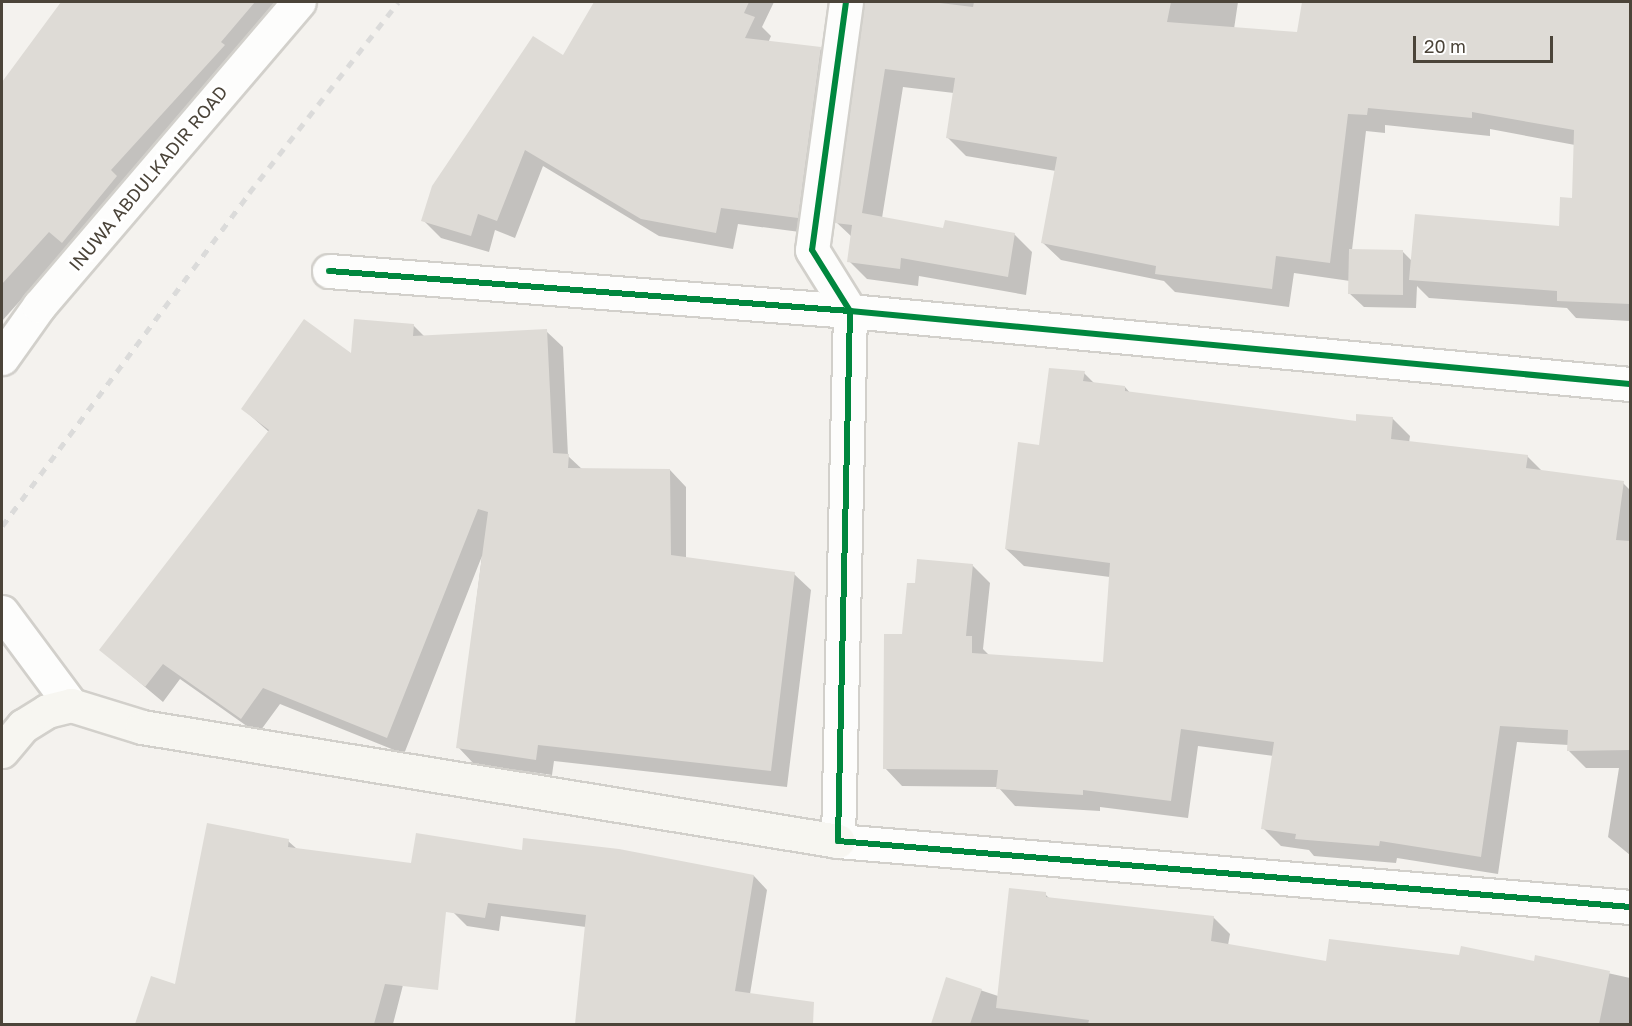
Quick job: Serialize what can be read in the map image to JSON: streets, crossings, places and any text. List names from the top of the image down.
{
  "streets": {
    "street": ["INUWA ABDULKADIR ROAD"]
  },
  "scale_bar": "20 m"
}
